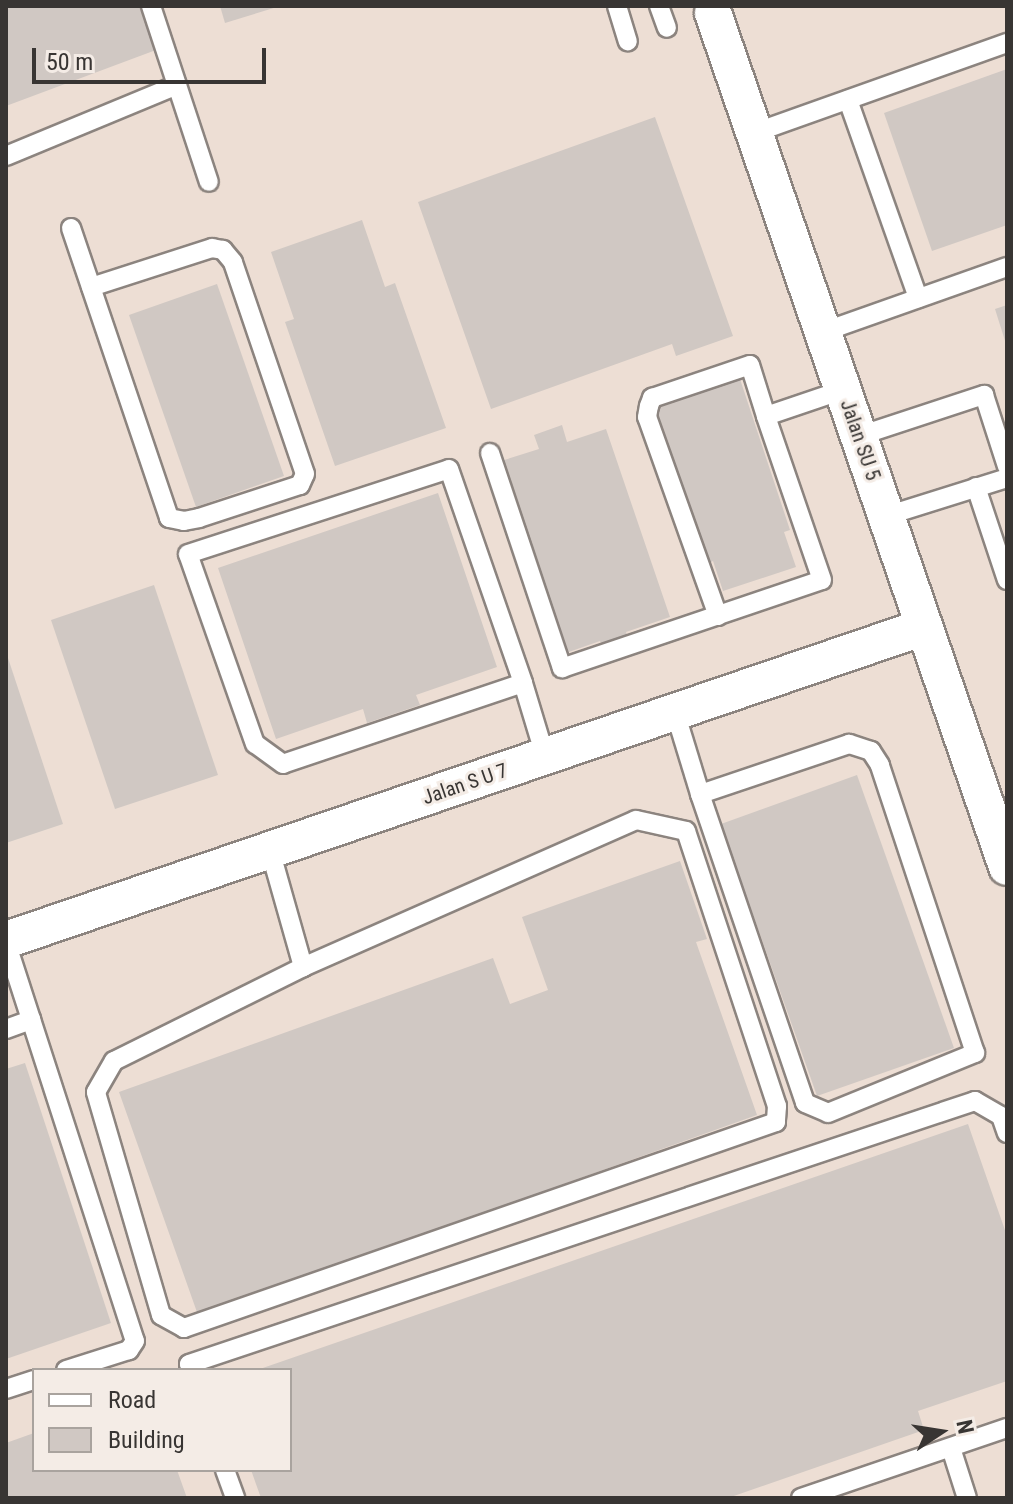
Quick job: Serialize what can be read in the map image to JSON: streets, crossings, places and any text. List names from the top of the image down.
{
  "streets": {
    "street": ["Jalan SU 5", "Jalan S U 7"]
  },
  "crossings": [
    ["Jalan SU 5", "Jalan S U 7"]
  ],
  "legend": ["Road", "Building"],
  "scale_bar": "50 m",
  "north": "right"
}
